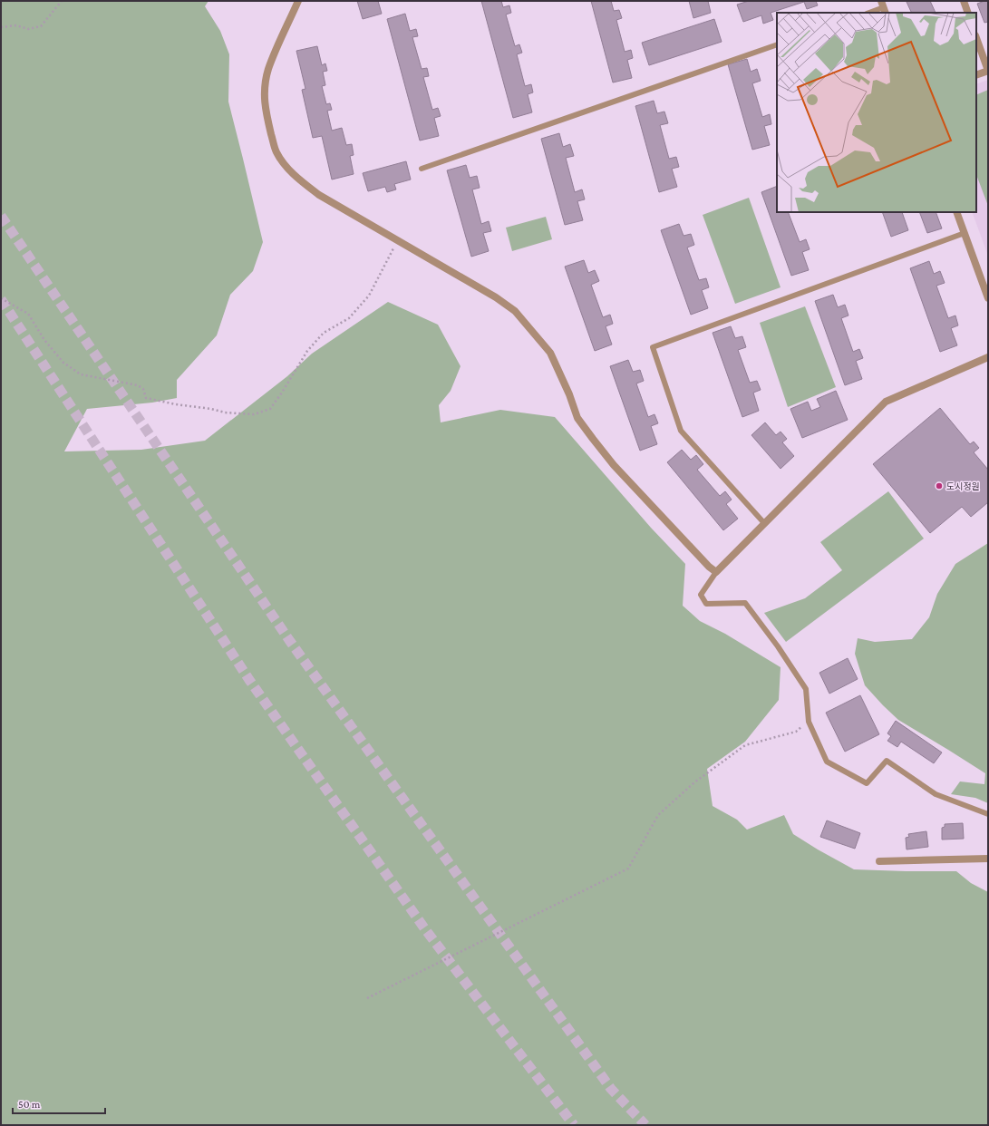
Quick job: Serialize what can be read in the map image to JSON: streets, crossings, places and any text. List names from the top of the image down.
{
  "places": ["도시정원"],
  "scale_bar": "50 m"
}
